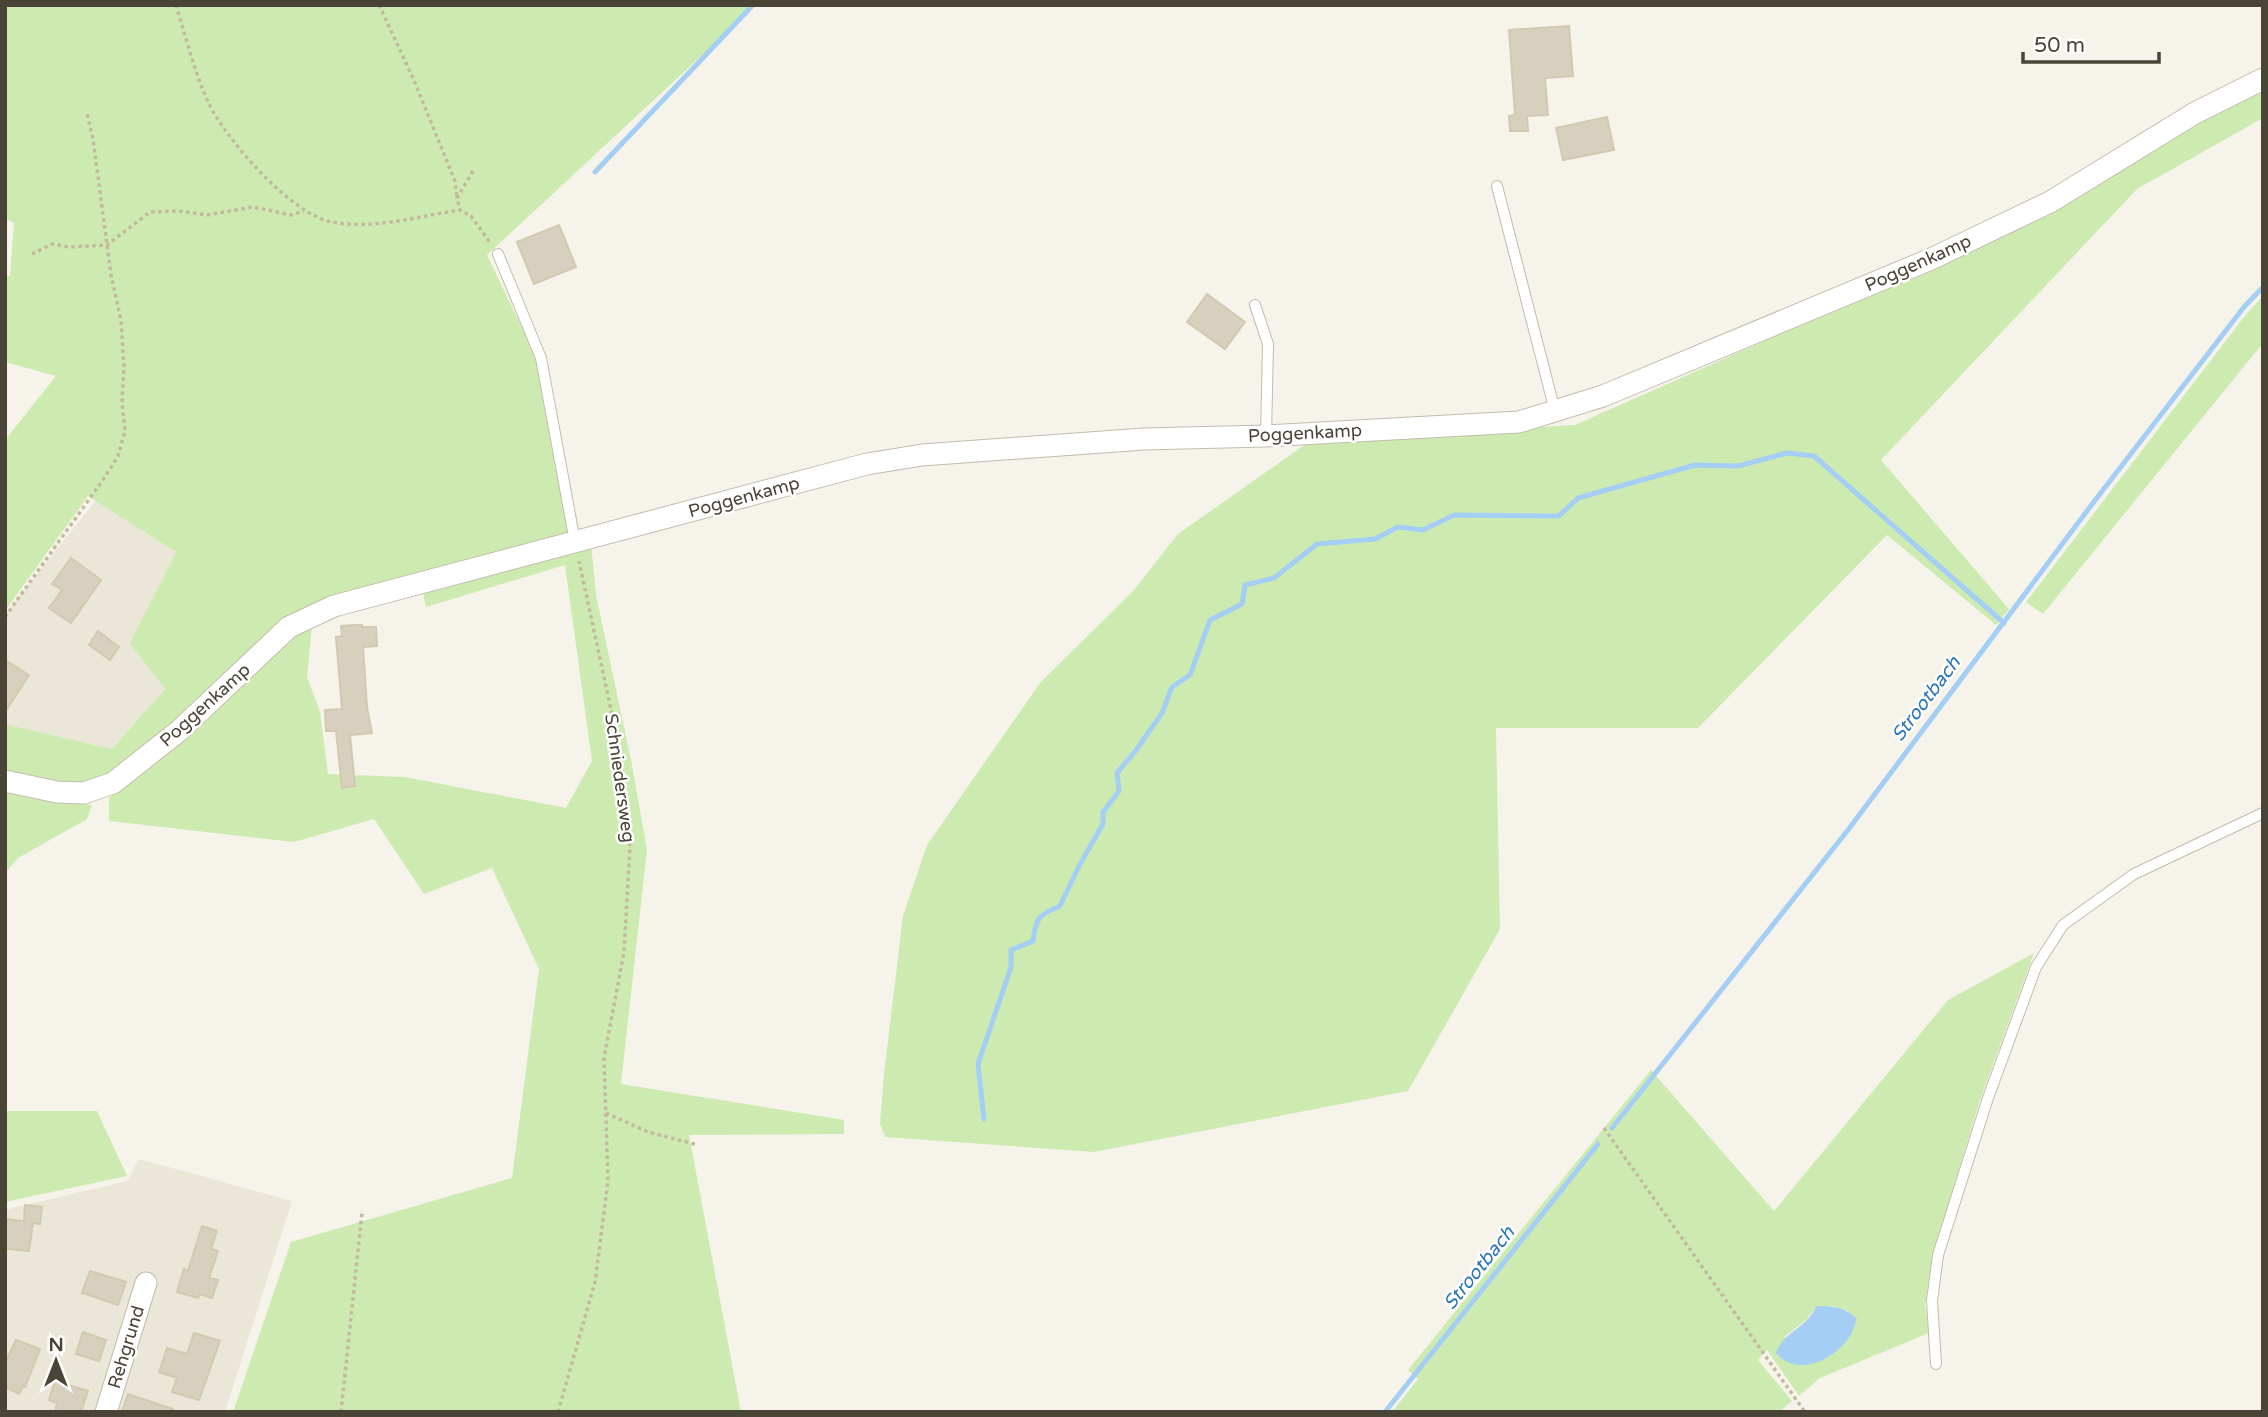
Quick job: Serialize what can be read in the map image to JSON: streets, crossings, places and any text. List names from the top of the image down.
{
  "streets": {
    "street": ["Poggenkamp", "Rehgrund"],
    "path": ["Schniedersweg"]
  },
  "crossings": [
    ["Poggenkamp", "Schniedersweg"]
  ],
  "water": ["Strootbach"],
  "scale_bar": "50 m",
  "north": "top"
}
